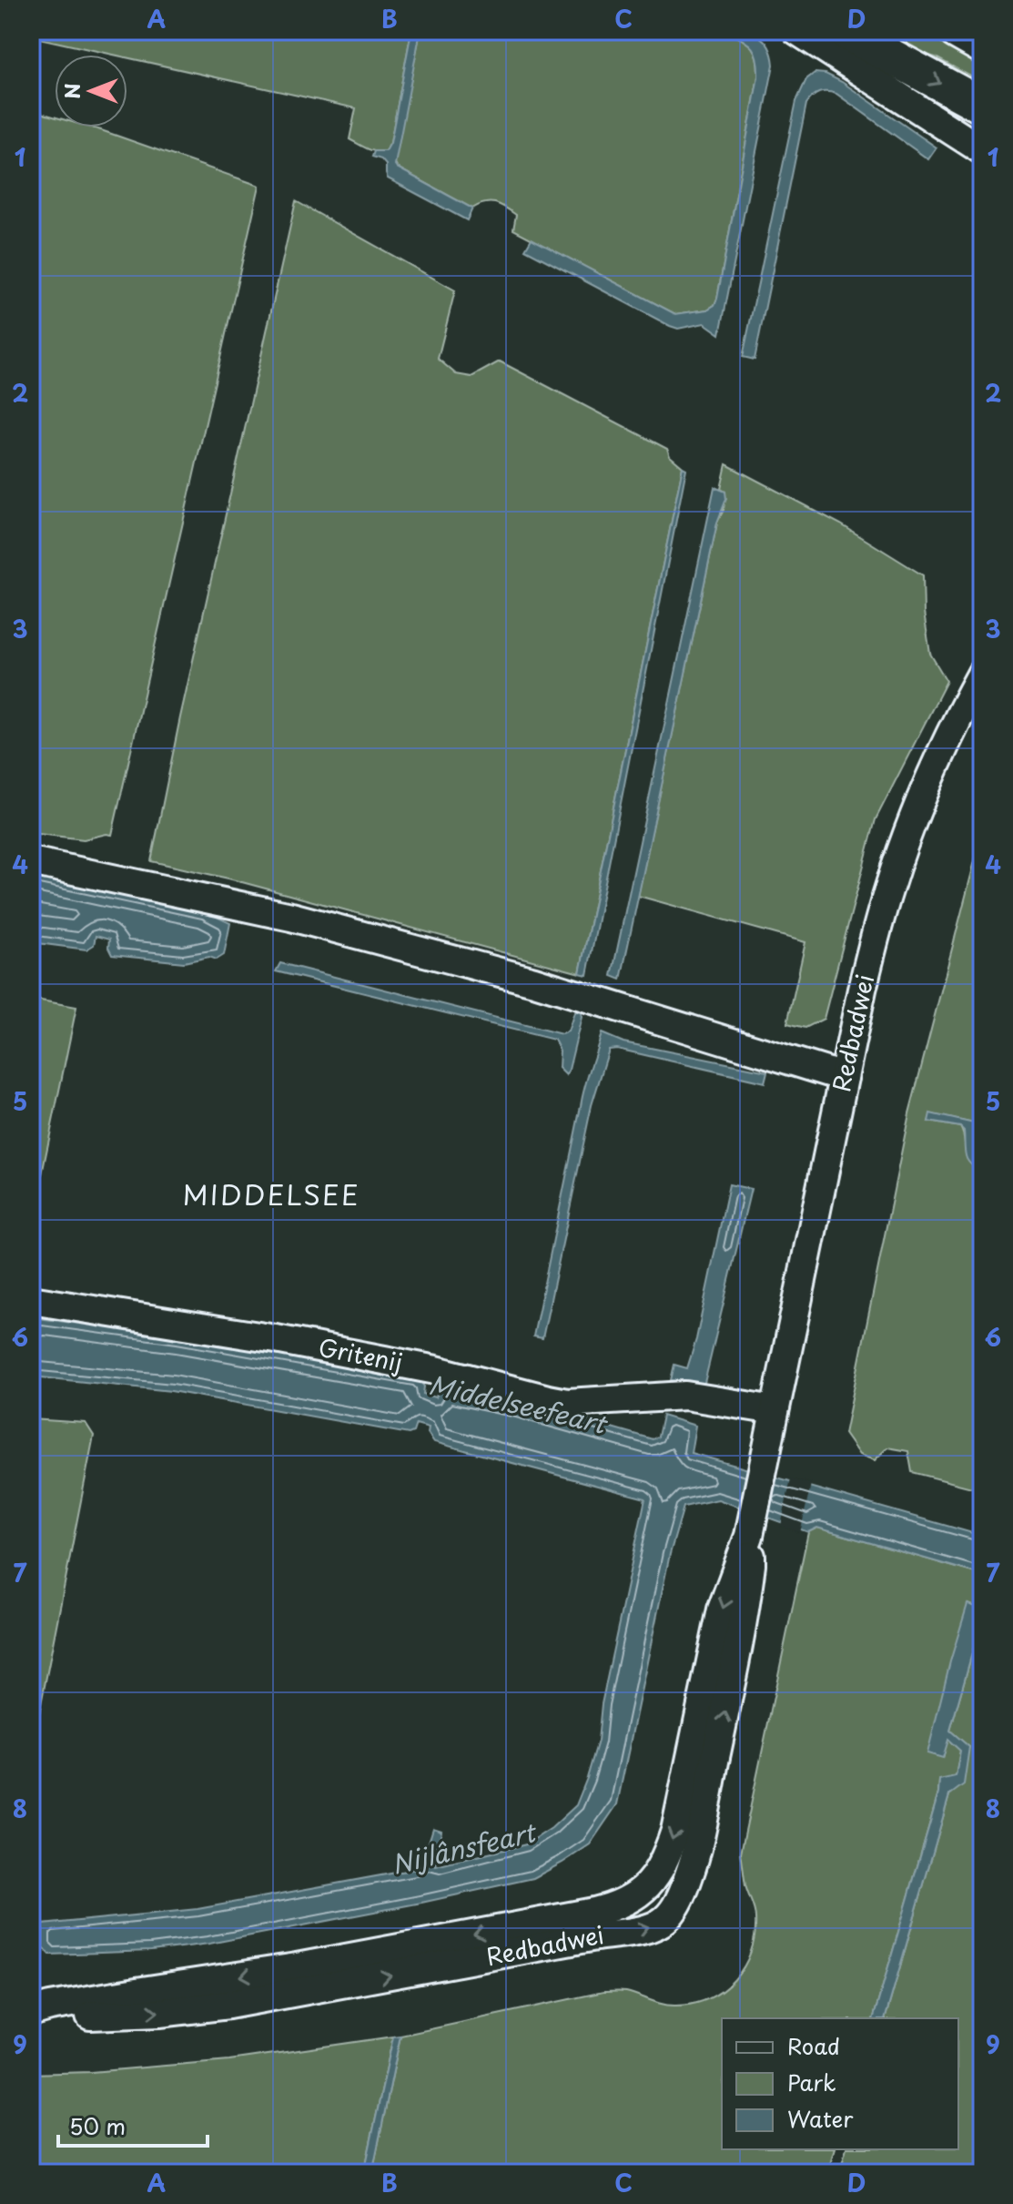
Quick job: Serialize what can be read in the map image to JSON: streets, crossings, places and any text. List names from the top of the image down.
{
  "streets": {
    "street": ["Redbadwei", "Gritenij"]
  },
  "crossings": [
    ["Redbadwei", "Gritenij"]
  ],
  "districts": ["MIDDELSEE"],
  "water": ["Middelseefeart", "Nijlânsfeart"],
  "legend": ["Road", "Park", "Water"],
  "scale_bar": "50 m",
  "north": "left",
  "grid": {
    "columns": [
      "A",
      "B",
      "C",
      "D"
    ],
    "rows": [
      "1",
      "2",
      "3",
      "4",
      "5",
      "6",
      "7",
      "8",
      "9"
    ]
  }
}
